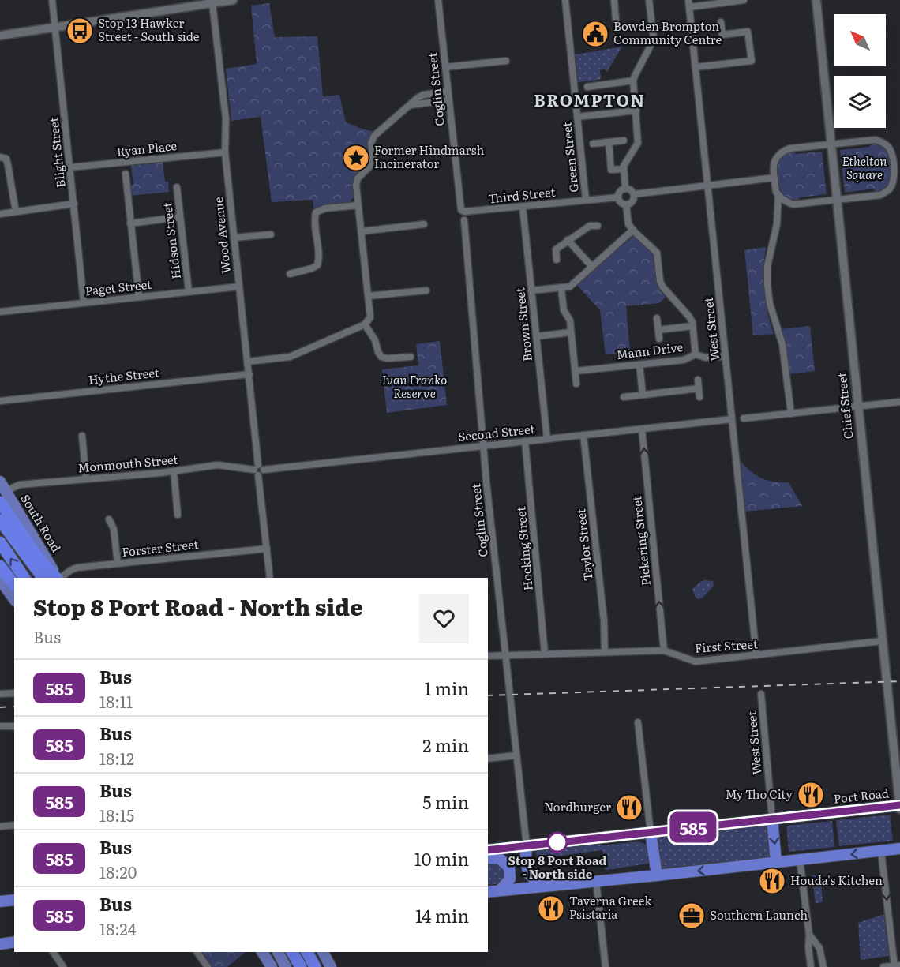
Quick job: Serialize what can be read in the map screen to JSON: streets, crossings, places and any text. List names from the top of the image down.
{
  "streets": {
    "highway": ["Port Road"],
    "street": [
      "Coglin Street",
      "Ryan Place",
      "Blight Street",
      "Green Street",
      "Third Street",
      "Wood Avenue",
      "Hidson Street",
      "Paget Street",
      "Brown Street",
      "West Street",
      "Mann Drive",
      "Hythe Street",
      "Chief Street",
      "Second Street",
      "Monmouth Street",
      "Pickering Street",
      "Taylor Street",
      "Forster Street",
      "Hocking Street",
      "First Street"
    ]
  },
  "crossings": [
    ["Coglin Street", "Third Street"],
    ["Coglin Street", "Second Street"],
    ["Coglin Street", "First Street"],
    ["Coglin Street", "Port Road"],
    ["Ryan Place", "Blight Street"],
    ["Ryan Place", "Wood Avenue"],
    ["Blight Street", "Paget Street"],
    ["Green Street", "Third Street"],
    ["Third Street", "Brown Street"],
    ["Wood Avenue", "Paget Street"],
    ["Wood Avenue", "Hythe Street"],
    ["Wood Avenue", "Second Street"],
    ["Wood Avenue", "Monmouth Street"],
    ["Wood Avenue", "Forster Street"],
    ["Hidson Street", "Paget Street"],
    ["Brown Street", "Second Street"],
    ["West Street", "Mann Drive"],
    ["West Street", "Second Street"],
    ["West Street", "First Street"],
    ["West Street", "Port Road"],
    ["Chief Street", "First Street"],
    ["Chief Street", "Port Road"],
    ["Second Street", "Monmouth Street"],
    ["Second Street", "Pickering Street"],
    ["Second Street", "Taylor Street"],
    ["Second Street", "Hocking Street"],
    ["Pickering Street", "First Street"],
    ["Taylor Street", "First Street"],
    ["Hocking Street", "First Street"]
  ],
  "one_way": ["Pickering Street"],
  "districts": ["BROMPTON"],
  "parks": ["Ethelton Square", "Ivan Franko Reserve"],
  "places": {
    "bus stop": ["Stop 13 Hawker Street - South side"],
    "public building": ["Bowden Brompton Community Centre"],
    "place": ["Former Hindmarsh Incinerator"],
    "restaurant": [
      "My Tho City",
      "Nordburger",
      "Houda's Kitchen",
      "Taverna Greek Psistaria"
    ],
    "other": ["Stop 8 Port Road - North side"],
    "office": ["Southern Launch"]
  },
  "lines": ["bus line 585"],
  "north": "top left",
  "page": {
    "on_map": "585",
    "heading": ["Stop 8 Port Road - North side", "Bus"],
    "list": [
      {
        "mark": "585",
        "name": "Bus",
        "note": "18:11",
        "value": "1 min"
      },
      {
        "mark": "585",
        "name": "Bus",
        "note": "18:12",
        "value": "2 min"
      },
      {
        "mark": "585",
        "name": "Bus",
        "note": "18:15",
        "value": "5 min"
      },
      {
        "mark": "585",
        "name": "Bus",
        "note": "18:20",
        "value": "10 min"
      },
      {
        "mark": "585",
        "name": "Bus",
        "note": "18:24",
        "value": "14 min"
      }
    ]
  }
}
